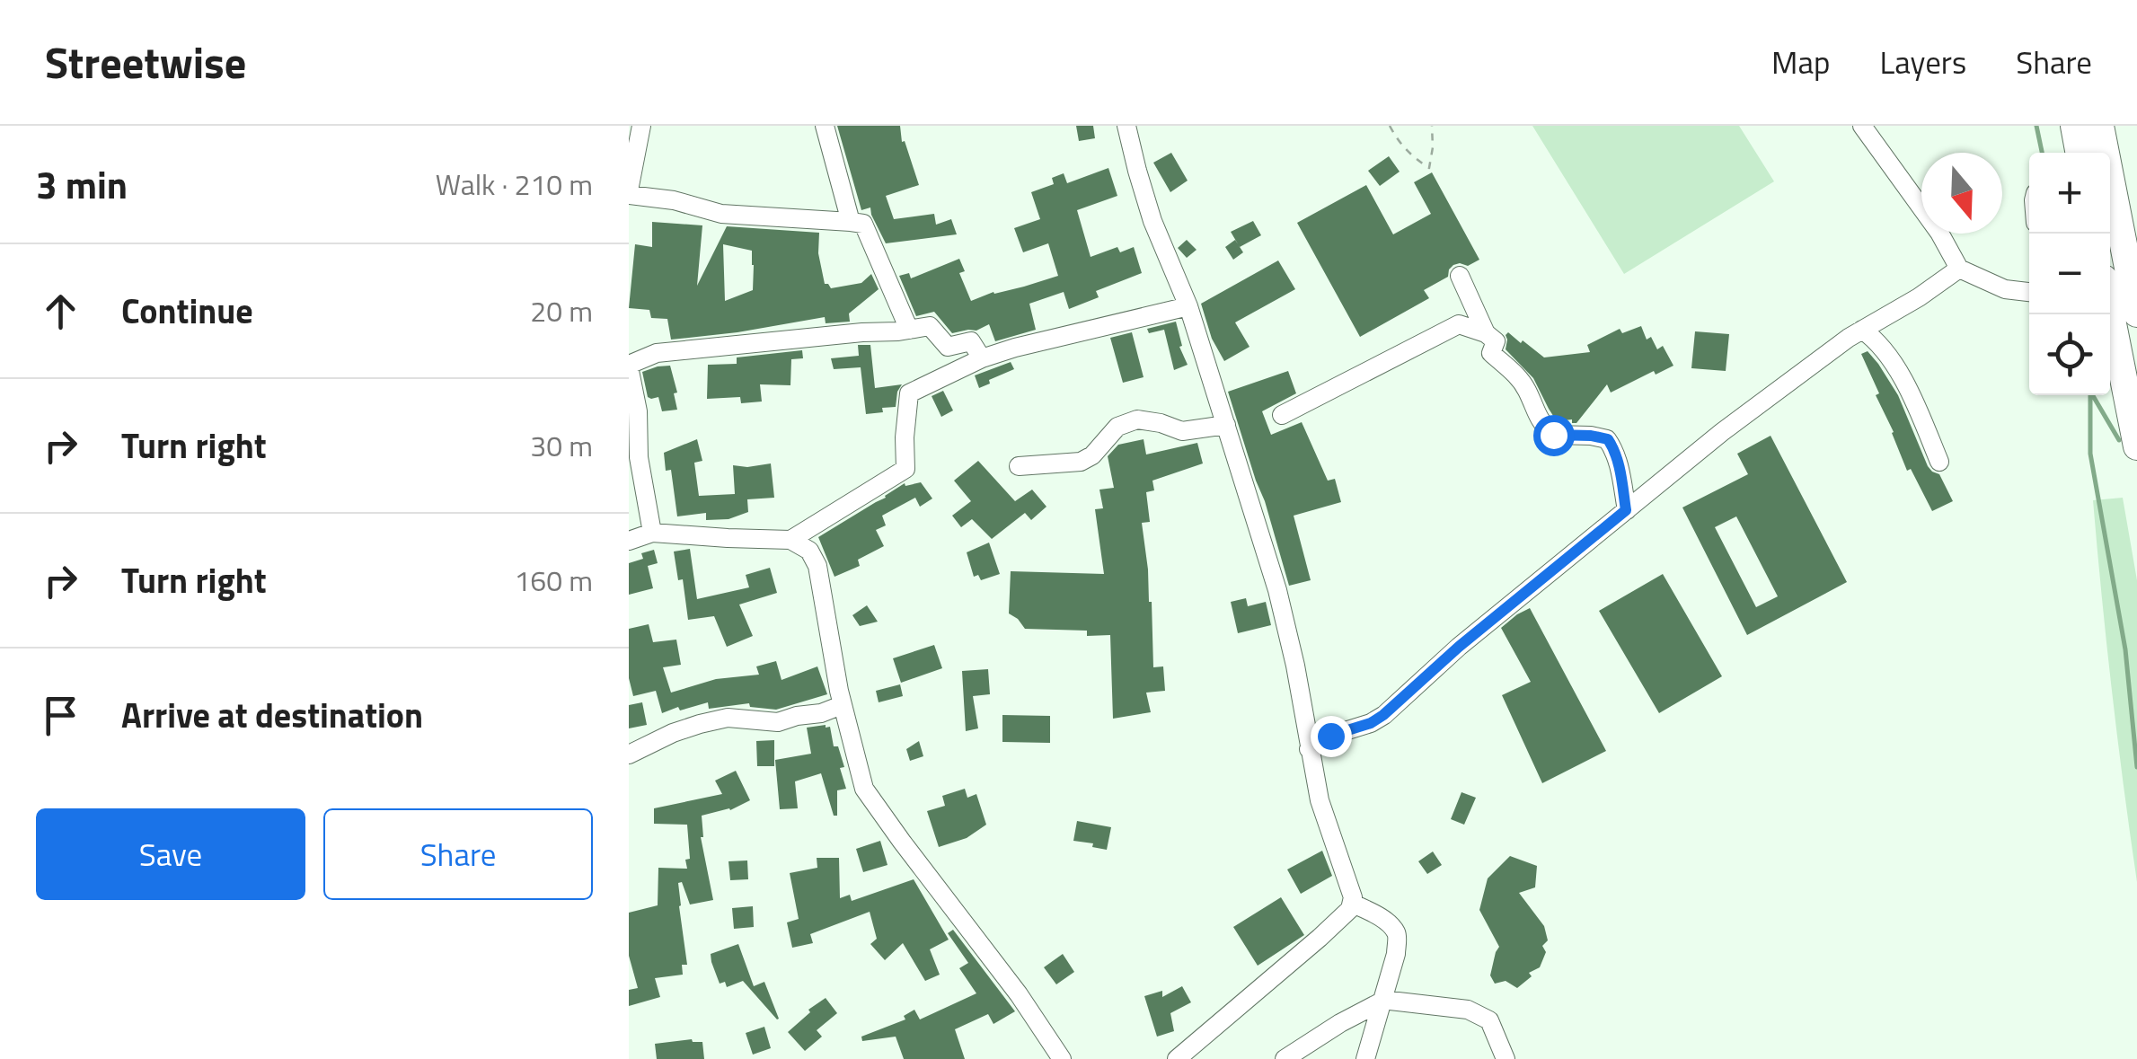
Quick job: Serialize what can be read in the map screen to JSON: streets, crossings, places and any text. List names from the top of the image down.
{
  "north": "bottom",
  "page": {
    "header": "Streetwise",
    "nav": ["Map", "Layers", "Share"],
    "heading": ["3 min", "Walk · 210 m"],
    "map_buttons": ["+", "−"],
    "list": [
      ["Continue", "20 m"],
      ["Turn right", "30 m"],
      ["Turn right", "160 m"],
      "Arrive at destination"
    ],
    "buttons": ["Save", "Share"]
  }
}
